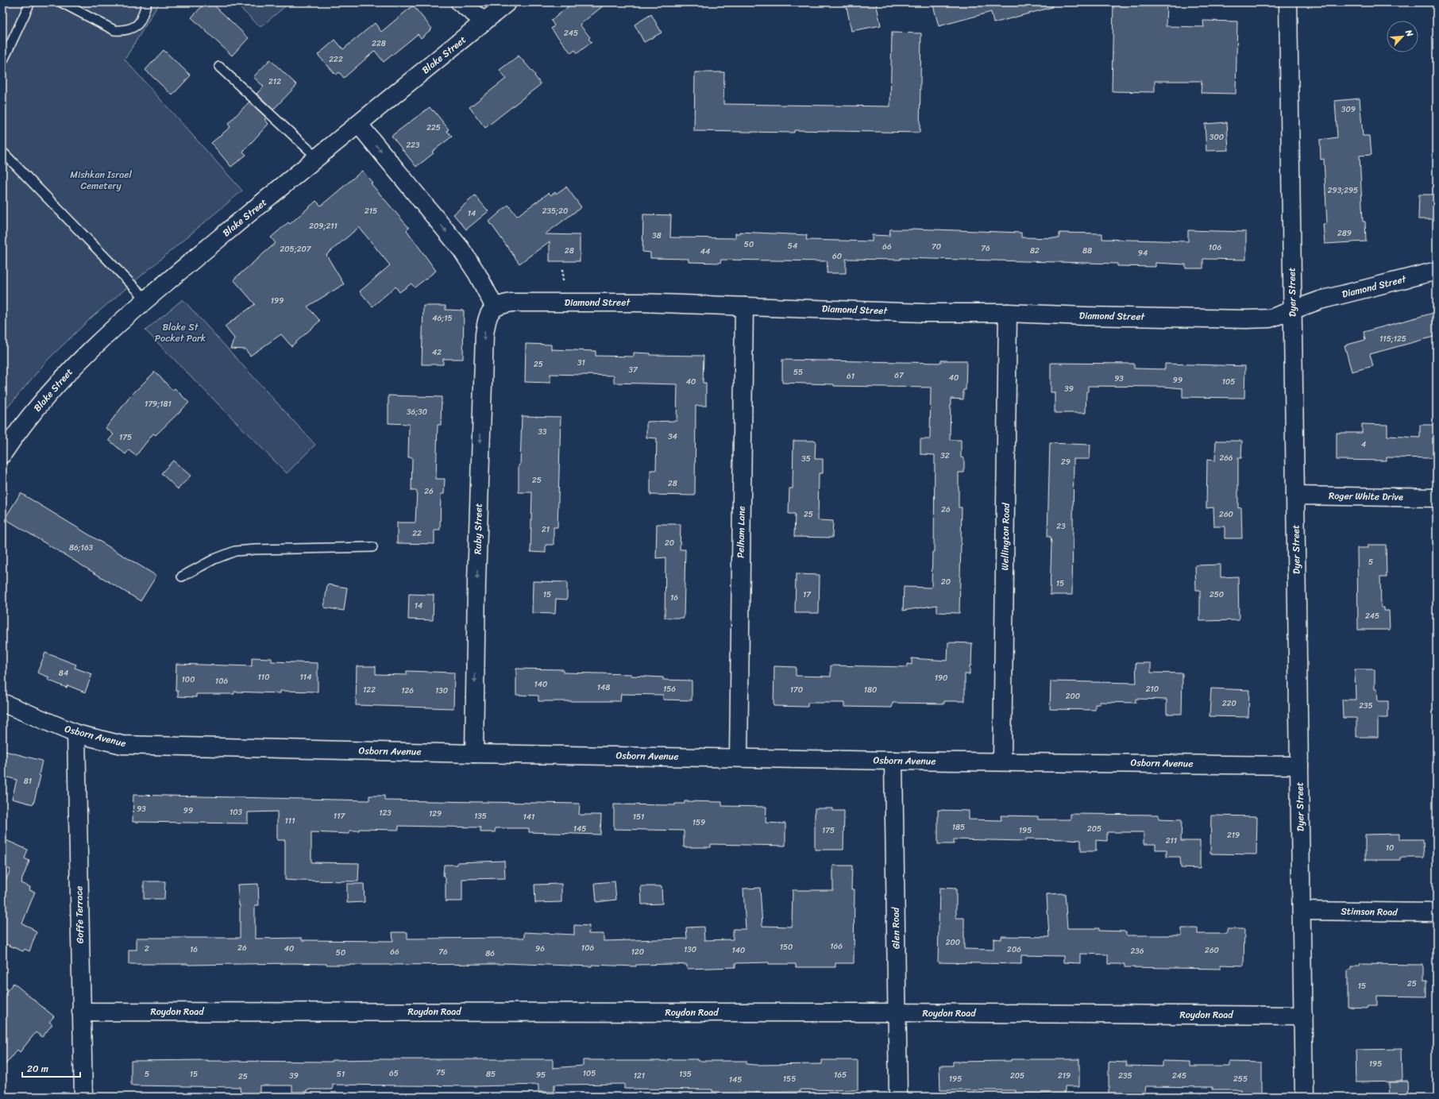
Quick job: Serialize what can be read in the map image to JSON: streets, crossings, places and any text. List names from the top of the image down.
{
  "streets": {
    "street": [
      "Blake Street",
      "Diamond Street",
      "Dyer Street",
      "Roger White Drive",
      "Ruby Street",
      "Pelham Lane",
      "Wellington Road",
      "Osborn Avenue",
      "Stimson Road",
      "Goffe Terrace",
      "Glen Road",
      "Roydon Road"
    ]
  },
  "crossings": [
    ["Diamond Street", "Dyer Street"],
    ["Diamond Street", "Ruby Street"],
    ["Diamond Street", "Pelham Lane"],
    ["Diamond Street", "Wellington Road"],
    ["Dyer Street", "Roger White Drive"],
    ["Dyer Street", "Osborn Avenue"],
    ["Dyer Street", "Stimson Road"],
    ["Dyer Street", "Roydon Road"],
    ["Ruby Street", "Osborn Avenue"],
    ["Pelham Lane", "Osborn Avenue"],
    ["Wellington Road", "Osborn Avenue"],
    ["Osborn Avenue", "Goffe Terrace"],
    ["Osborn Avenue", "Glen Road"],
    ["Goffe Terrace", "Roydon Road"],
    ["Glen Road", "Roydon Road"]
  ],
  "one_way": ["Ruby Street"],
  "parks": ["Mishkan Israel Cemetery", "Blake St Pocket Park"],
  "house_numbers": [
    "245",
    "228",
    "222",
    "212",
    "309",
    "225",
    "300",
    "223",
    "293;295",
    "215",
    "235;20",
    "14",
    "209;211",
    "289",
    "38",
    "50",
    "54",
    "66",
    "70",
    "106",
    "76",
    "205;207",
    "28",
    "82",
    "88",
    "44",
    "94",
    "60",
    "199",
    "46;15",
    "115;125",
    "42",
    "31",
    "25",
    "37",
    "55",
    "67",
    "61",
    "40",
    "93",
    "99",
    "40",
    "105",
    "39",
    "179;181",
    "36;30",
    "33",
    "34",
    "175",
    "4",
    "32",
    "266",
    "35",
    "29",
    "25",
    "28",
    "26",
    "26",
    "25",
    "260",
    "23",
    "21",
    "22",
    "20",
    "86;163",
    "5",
    "20",
    "15",
    "15",
    "17",
    "250",
    "16",
    "14",
    "245",
    "84",
    "110",
    "114",
    "190",
    "100",
    "106",
    "140",
    "148",
    "156",
    "210",
    "122",
    "170",
    "180",
    "126",
    "130",
    "200",
    "220",
    "235",
    "81",
    "93",
    "99",
    "103",
    "123",
    "129",
    "117",
    "135",
    "141",
    "151",
    "111",
    "159",
    "185",
    "145",
    "205",
    "175",
    "195",
    "219",
    "211",
    "10",
    "200",
    "166",
    "150",
    "26",
    "106",
    "2",
    "40",
    "96",
    "16",
    "130",
    "206",
    "140",
    "260",
    "236",
    "66",
    "76",
    "120",
    "50",
    "86",
    "25",
    "15",
    "195",
    "75",
    "65",
    "105",
    "5",
    "15",
    "51",
    "85",
    "135",
    "95",
    "165",
    "39",
    "121",
    "205",
    "219",
    "235",
    "245",
    "25",
    "155",
    "195",
    "255",
    "145"
  ],
  "scale_bar": "20 m",
  "north": "top right"
}
